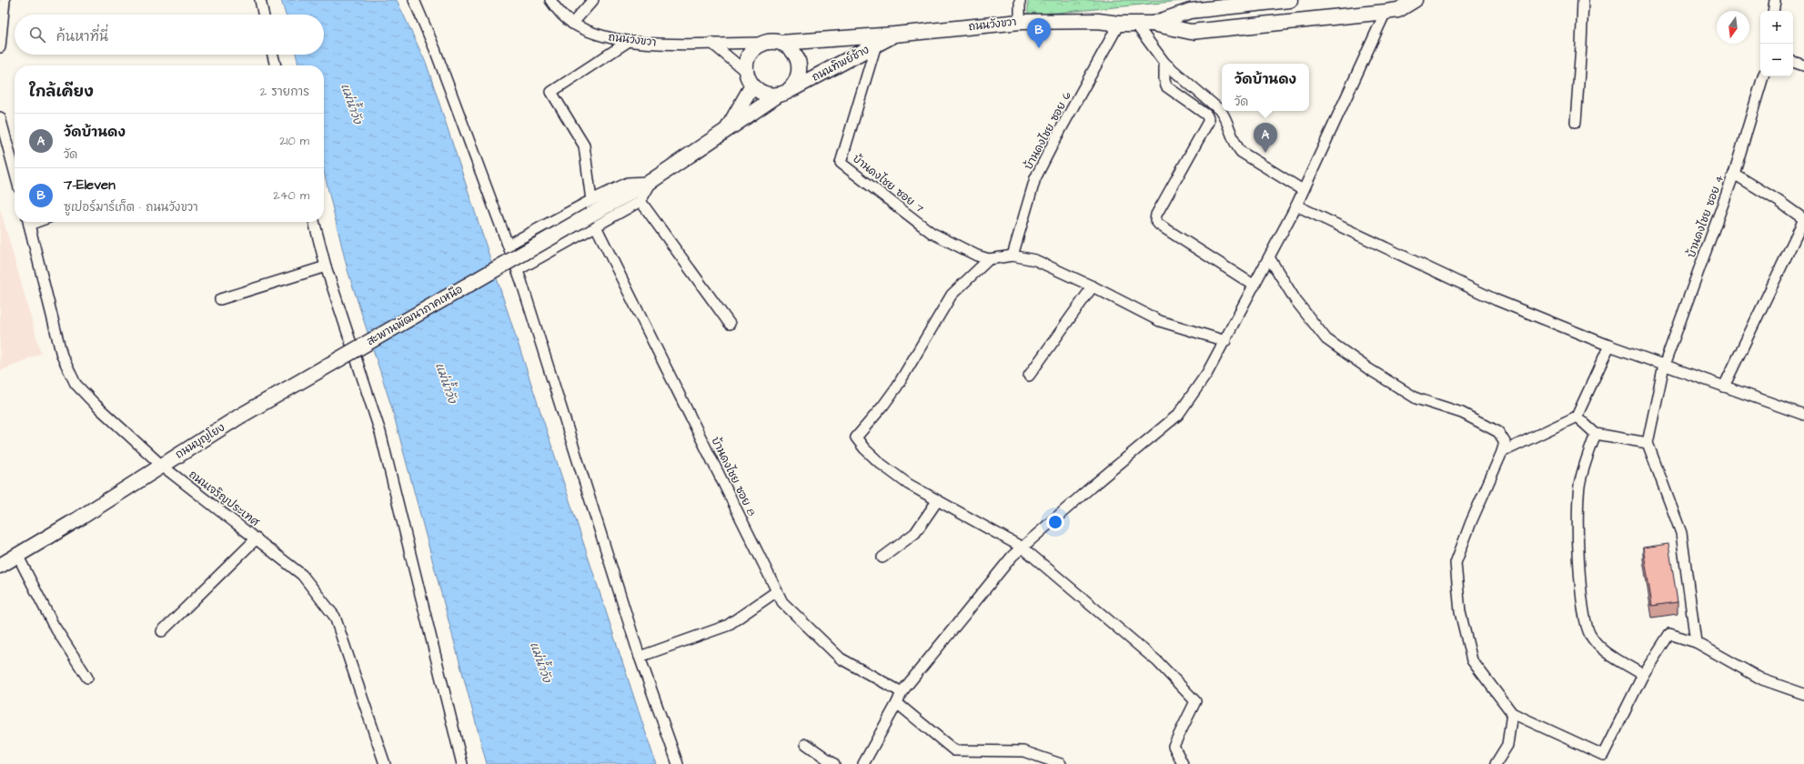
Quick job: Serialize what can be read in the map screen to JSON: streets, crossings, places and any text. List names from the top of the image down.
{
  "streets": {
    "street": [
      "ถนนวังขวา",
      "ถนนทิพย์ช้าง",
      "บ้านดงไชย ซอย 6",
      "บ้านดงไชย ซอย 7",
      "บ้านดงไชย ซอย 4",
      "สะพานพัฒนาภาคเหนือ",
      "ถนนบุญโยง",
      "บ้านดงไชย ซอย 8",
      "ถนนเจริญประเทศ"
    ]
  },
  "crossings": [
    ["ถนนวังขวา", "ถนนทิพย์ช้าง"],
    ["ถนนวังขวา", "บ้านดงไชย ซอย 6"],
    ["ถนนวังขวา", "สะพานพัฒนาภาคเหนือ"],
    ["ถนนทิพย์ช้าง", "บ้านดงไชย ซอย 7"],
    ["ถนนทิพย์ช้าง", "สะพานพัฒนาภาคเหนือ"],
    ["บ้านดงไชย ซอย 6", "บ้านดงไชย ซอย 7"],
    ["สะพานพัฒนาภาคเหนือ", "ถนนบุญโยง"],
    ["สะพานพัฒนาภาคเหนือ", "บ้านดงไชย ซอย 8"],
    ["ถนนบุญโยง", "ถนนเจริญประเทศ"]
  ],
  "water": ["แม่น้ำวัง"],
  "north": "bottom",
  "page": {
    "map_buttons": ["+", "−"],
    "search": "ค้นหาที่นี่",
    "pins": ["B", "A"],
    "popup": ["วัดบ้านดง", "วัด"],
    "heading": ["ใกล้เคียง", "2 รายการ"],
    "list": [
      {
        "mark": "A",
        "name": "วัดบ้านดง",
        "note": "วัด",
        "value": "210 m"
      },
      {
        "mark": "B",
        "name": "7-Eleven",
        "note": "ซูเปอร์มาร์เก็ต · ถนนวังขวา",
        "value": "240 m"
      }
    ]
  }
}
